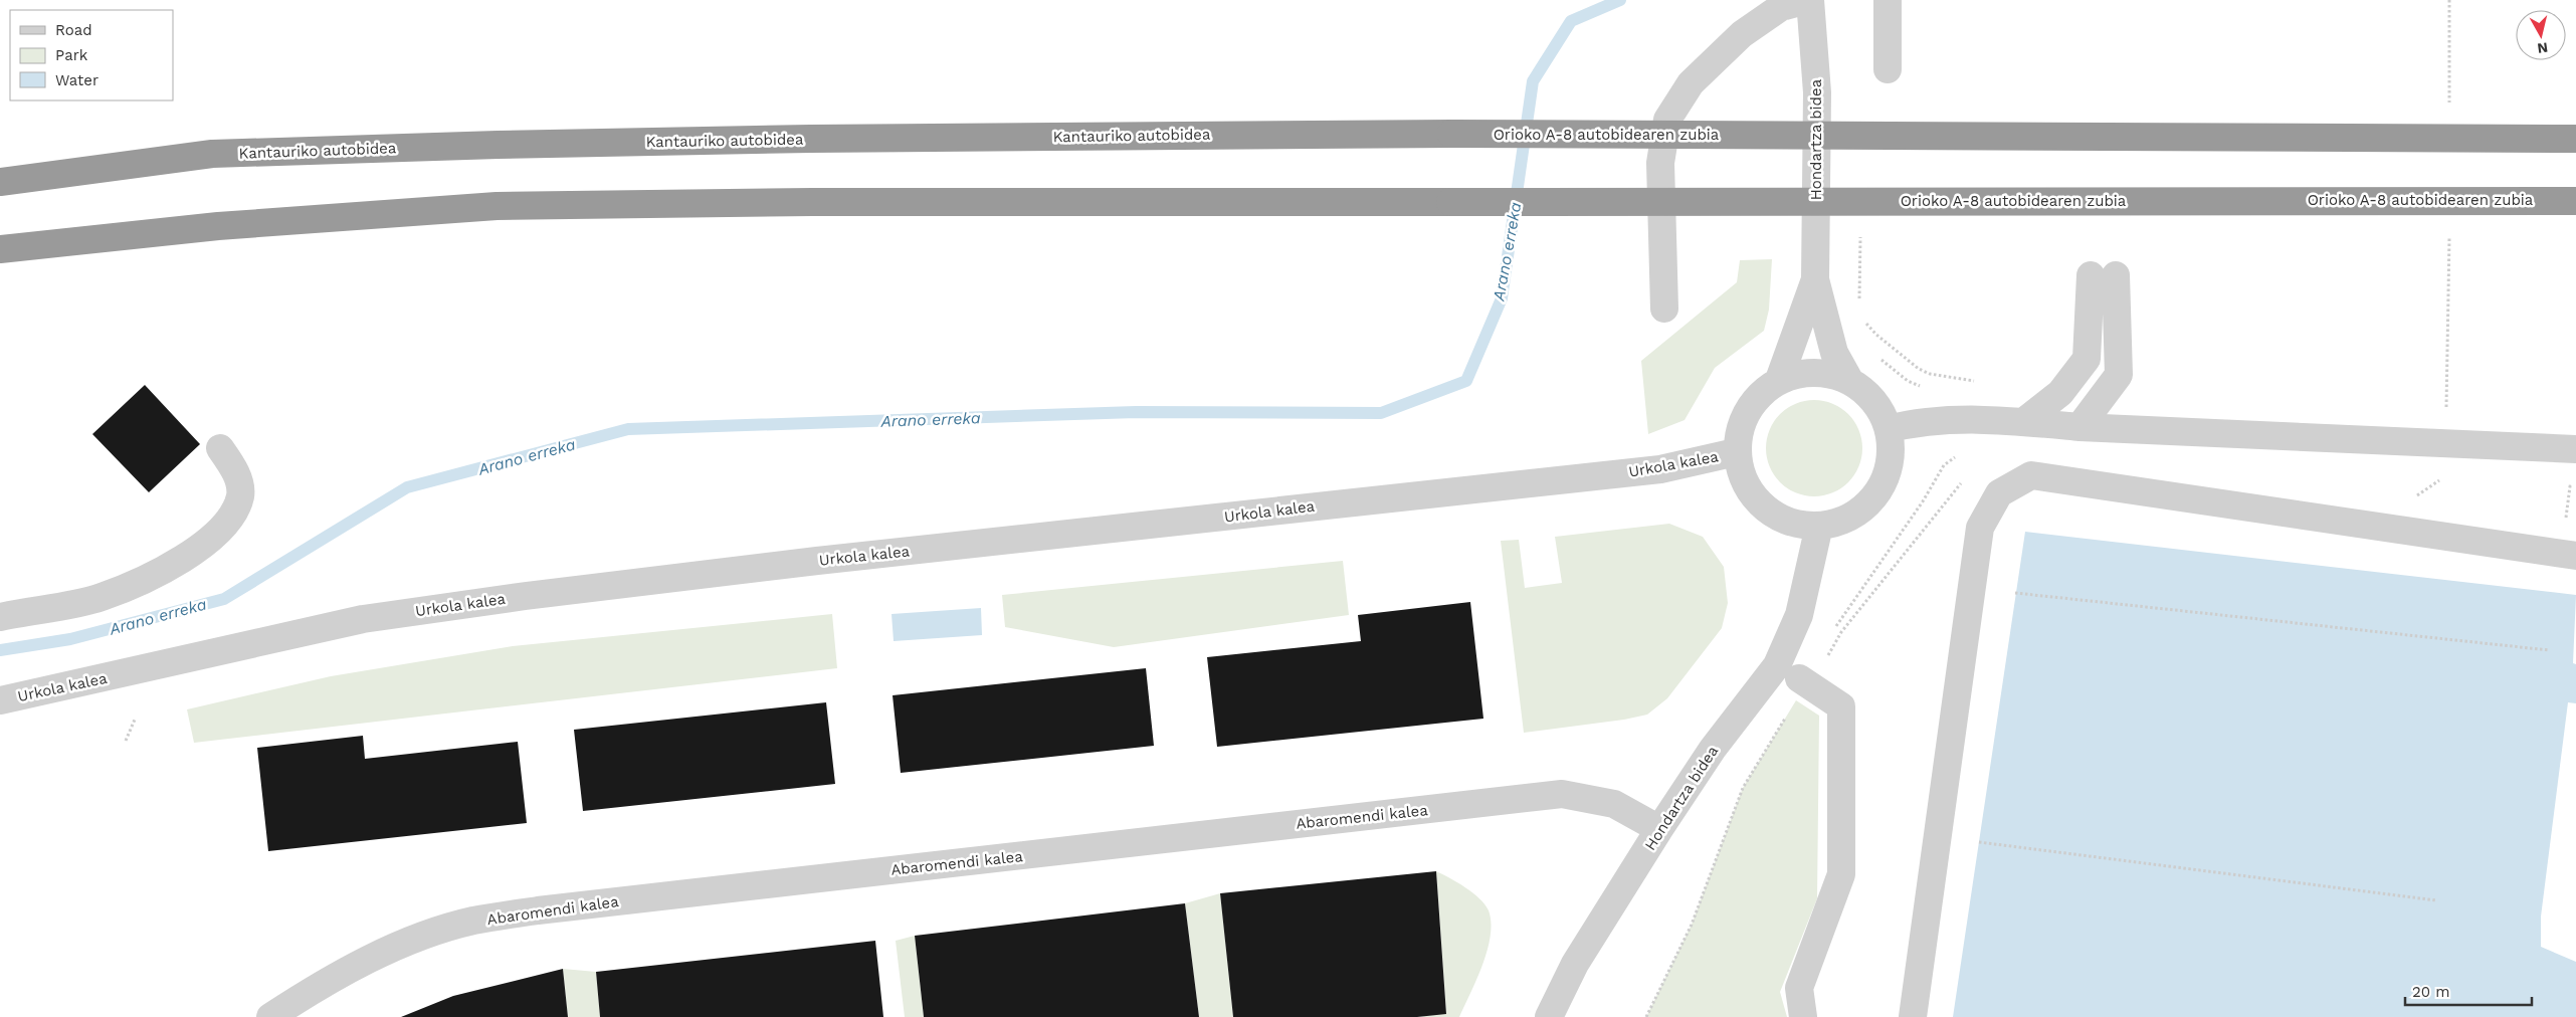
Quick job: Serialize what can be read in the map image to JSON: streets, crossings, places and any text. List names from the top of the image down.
{
  "streets": {
    "highway": ["Orioko A-8 autobidearen zubia", "Kantauriko autobidea"],
    "street": ["Hondartza bidea", "Urkola kalea", "Abaromendi kalea"]
  },
  "crossings": [
    ["Orioko A-8 autobidearen zubia", "Kantauriko autobidea"],
    ["Hondartza bidea", "Urkola kalea"],
    ["Hondartza bidea", "Abaromendi kalea"]
  ],
  "water": ["Arano erreka"],
  "legend": ["Road", "Park", "Water"],
  "scale_bar": "20 m",
  "north": "bottom"
}
